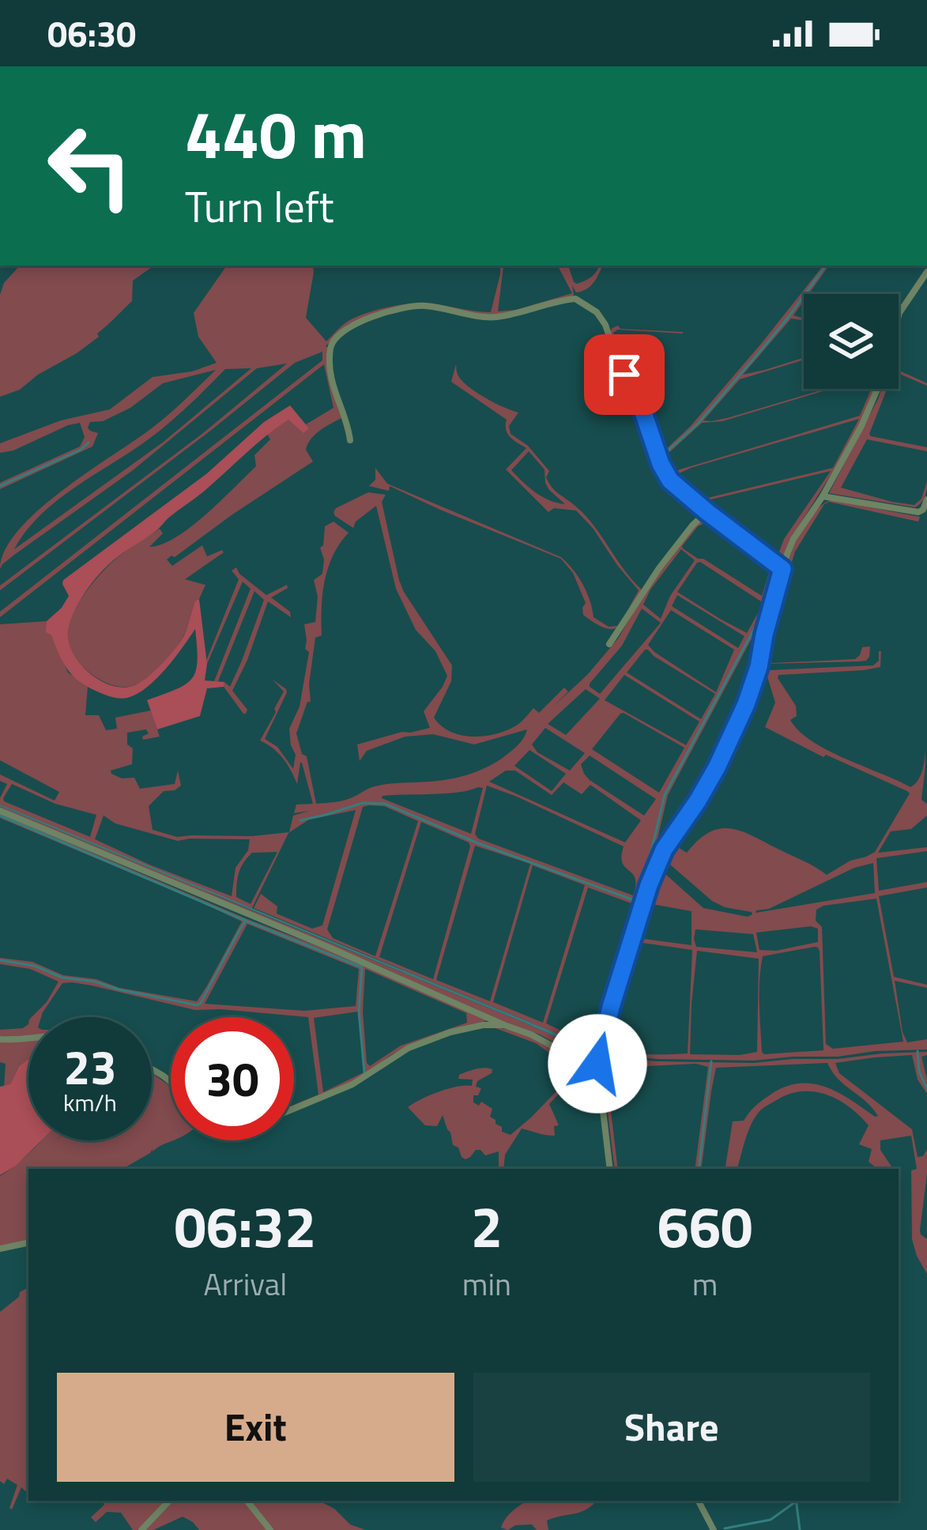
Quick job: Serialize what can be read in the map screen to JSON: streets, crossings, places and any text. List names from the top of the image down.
{
  "page": {
    "status": "06:30",
    "turn": ["440 m", "Turn left"],
    "speed": "23 km/h",
    "limit": "30",
    "eta": [
      "06:32",
      "Arrival",
      "2",
      "min",
      "660",
      "m"
    ],
    "buttons": ["Exit", "Share"]
  }
}
